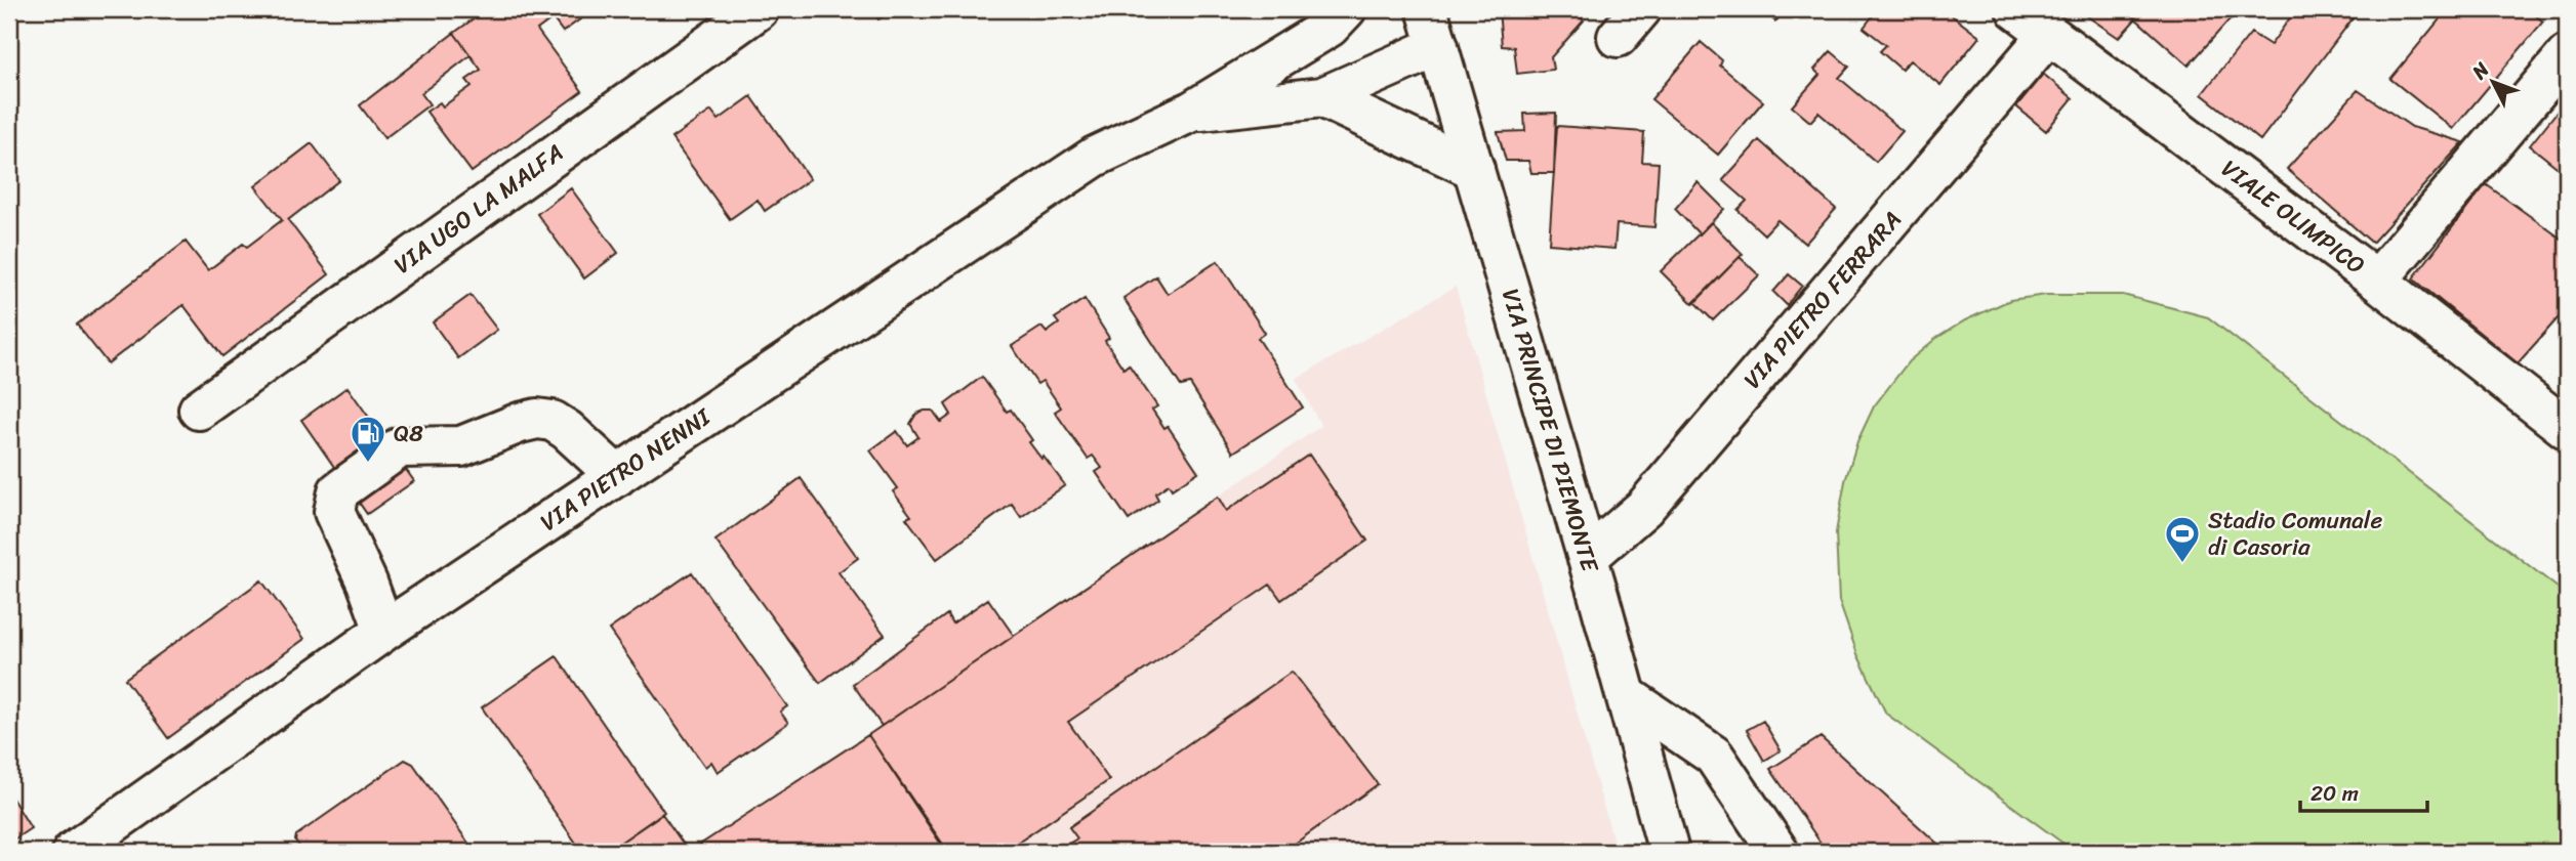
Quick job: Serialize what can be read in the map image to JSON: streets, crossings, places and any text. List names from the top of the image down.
{
  "streets": {
    "street": [
      "VIA UGO LA MALFA",
      "VIALE OLIMPICO",
      "VIA PIETRO FERRARA",
      "VIA PRINCIPE DI PIEMONTE",
      "VIA PIETRO NENNI"
    ]
  },
  "crossings": [
    ["VIALE OLIMPICO", "VIA PIETRO FERRARA"],
    ["VIA PIETRO FERRARA", "VIA PRINCIPE DI PIEMONTE"]
  ],
  "places": {
    "fuel station": ["Q8"],
    "sports": ["Stadio Comunale di Casoria"]
  },
  "scale_bar": "20 m",
  "north": "top left"
}
